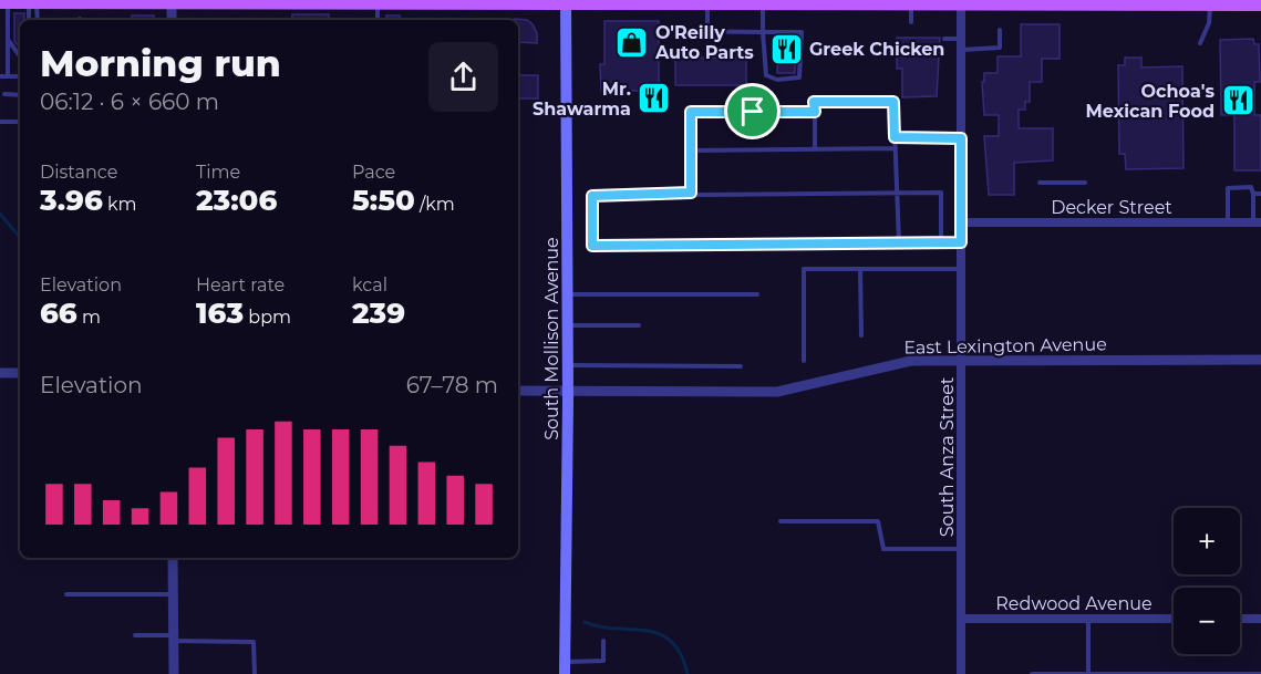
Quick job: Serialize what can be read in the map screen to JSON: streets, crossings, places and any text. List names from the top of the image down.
{
  "streets": {
    "main road": ["South Mollison Avenue"],
    "street": [
      "Decker Street",
      "East Lexington Avenue",
      "South Anza Street",
      "Redwood Avenue"
    ]
  },
  "crossings": [
    ["Decker Street", "South Anza Street"],
    ["South Mollison Avenue", "East Lexington Avenue"],
    ["East Lexington Avenue", "South Anza Street"],
    ["South Anza Street", "Redwood Avenue"]
  ],
  "places": {
    "shop": ["O'Reilly Auto Parts"],
    "restaurant": ["Greek Chicken", "Mr. Shawarma", "Ochoa's Mexican Food"]
  },
  "page": {
    "heading": ["Morning run", "06:12 · 6 × 660 m"],
    "stats": [
      ["Distance", "3.96 km"],
      ["Time", "23:06"],
      ["Pace", "5:50 /km"],
      ["Elevation", "66 m"],
      ["Heart rate", "163 bpm"],
      ["kcal", "239"]
    ],
    "chart": ["Elevation", "67–78 m"],
    "map_buttons": ["+", "−"]
  }
}
